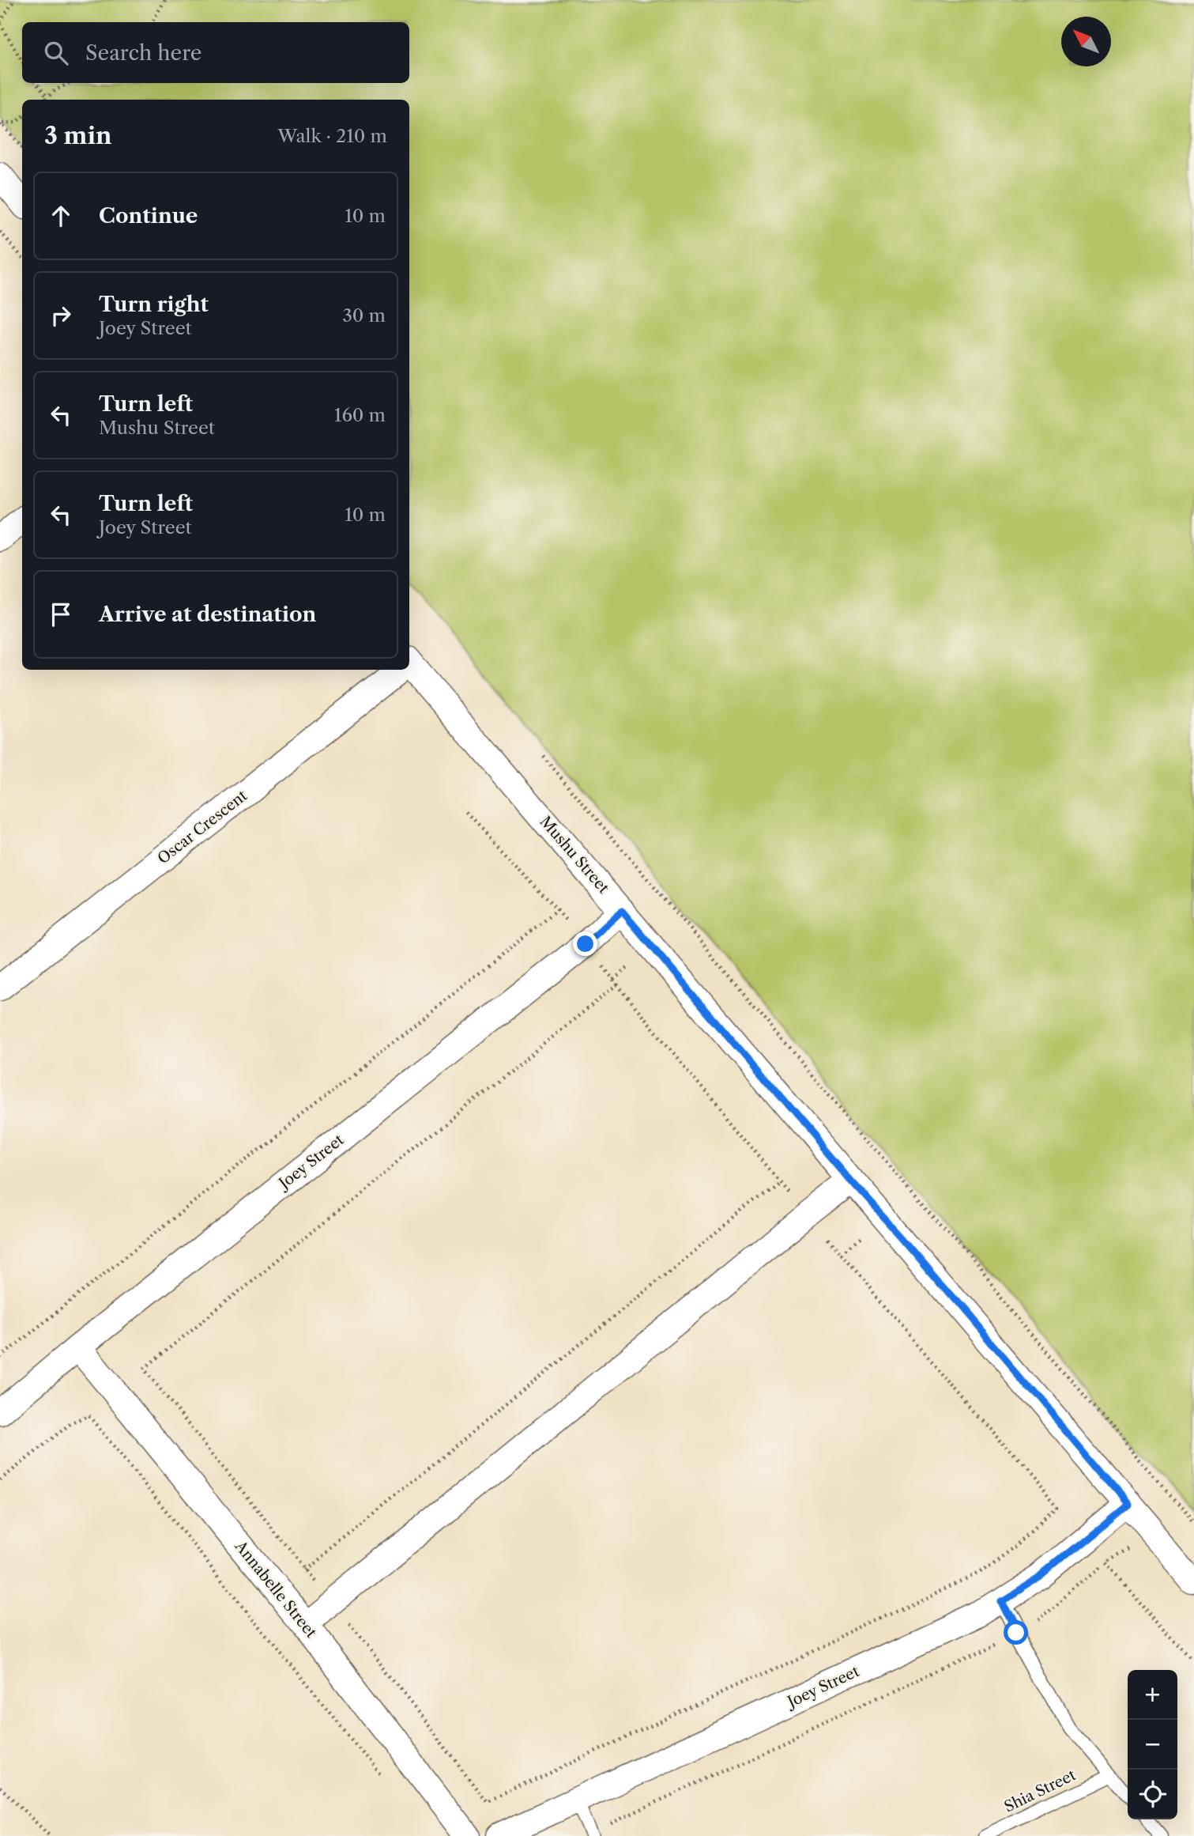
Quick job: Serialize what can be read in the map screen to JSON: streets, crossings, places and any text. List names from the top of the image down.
{
  "streets": {
    "street": [
      "Oscar Crescent",
      "Mushu Street",
      "Joey Street",
      "Annabelle Street"
    ],
    "lane": ["Shia Street"]
  },
  "crossings": [
    ["Mushu Street", "Joey Street"],
    ["Joey Street", "Annabelle Street"]
  ],
  "north": "top left",
  "page": {
    "search": "Search here",
    "heading": ["3 min", "Walk · 210 m"],
    "list": [
      ["Continue", "10 m"],
      ["Turn right", "Joey Street", "30 m"],
      ["Turn left", "Mushu Street", "160 m"],
      ["Turn left", "Joey Street", "10 m"],
      "Arrive at destination"
    ],
    "map_buttons": ["+", "−"]
  }
}
